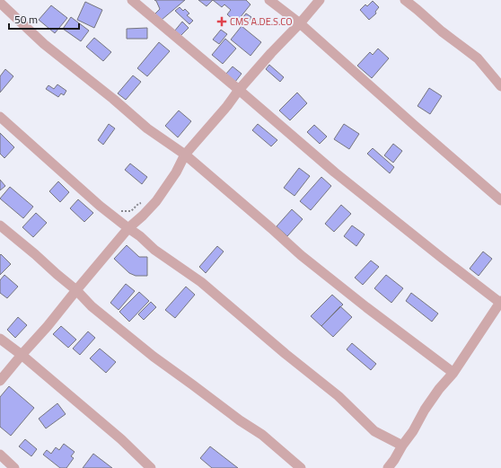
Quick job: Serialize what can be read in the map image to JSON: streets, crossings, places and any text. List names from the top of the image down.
{
  "places": {
    "health": ["CMS A.DE.S.CO"]
  },
  "scale_bar": "50 m"
}
